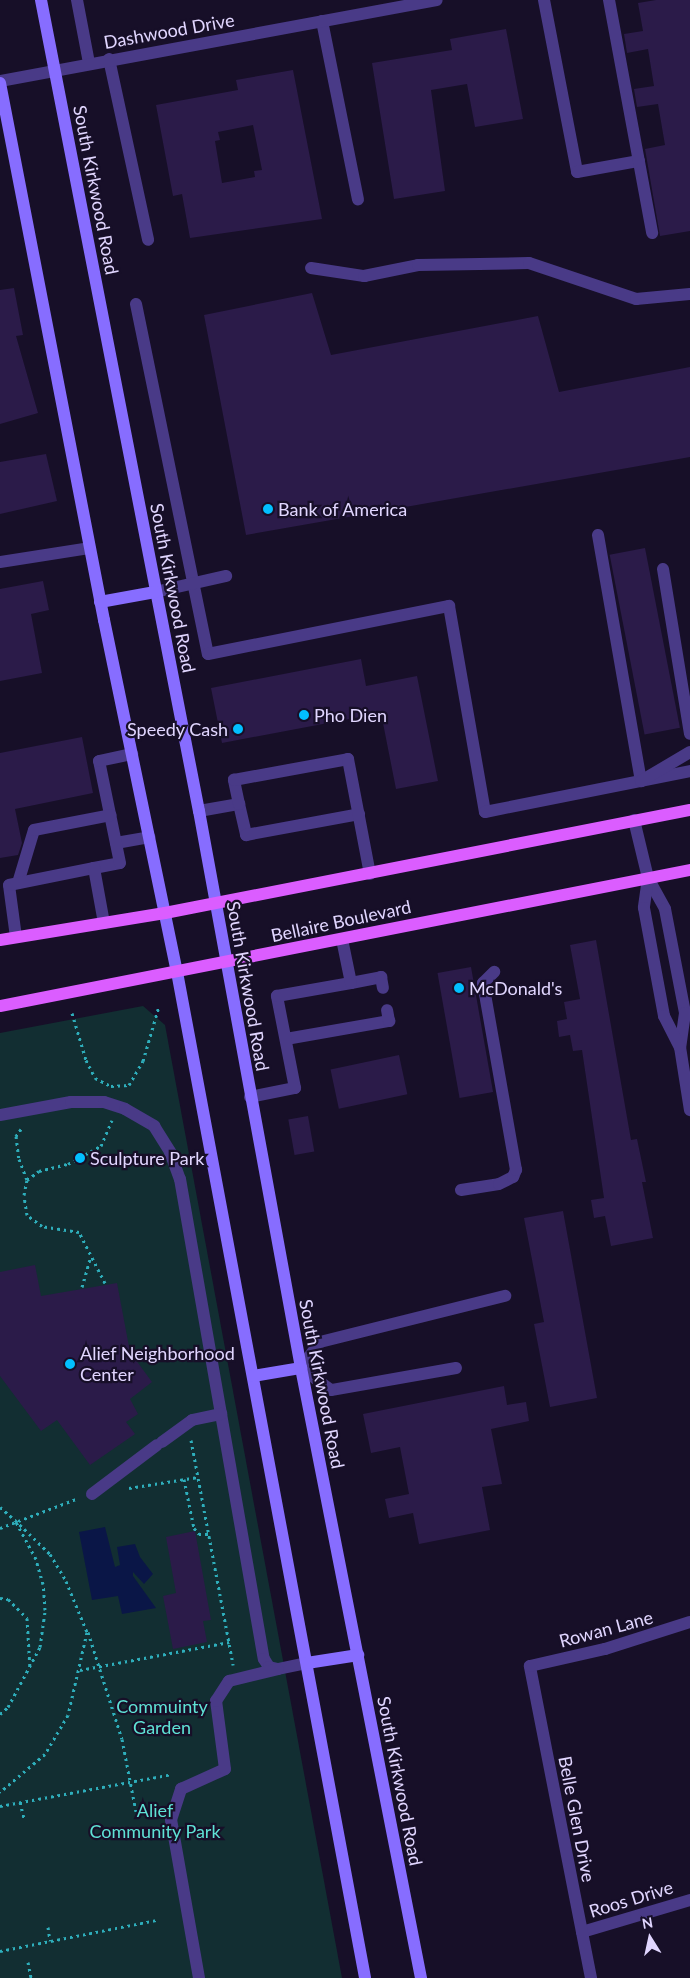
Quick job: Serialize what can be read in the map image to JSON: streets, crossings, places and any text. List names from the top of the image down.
{
  "streets": {
    "main road": ["South Kirkwood Road", "Bellaire Boulevard"],
    "street": [
      "Dashwood Drive",
      "Rowan Lane",
      "Belle Glen Drive",
      "Roos Drive"
    ]
  },
  "crossings": [
    ["Dashwood Drive", "South Kirkwood Road"],
    ["South Kirkwood Road", "Bellaire Boulevard"],
    ["Rowan Lane", "Belle Glen Drive"],
    ["Belle Glen Drive", "Roos Drive"]
  ],
  "parks": ["Commuinty Garden", "Alief Community Park"],
  "places": [
    "Bank of America",
    "Pho Dien",
    "Speedy Cash",
    "McDonald's",
    "Sculpture Park",
    "Alief Neighborhood Center"
  ],
  "north": "top"
}
